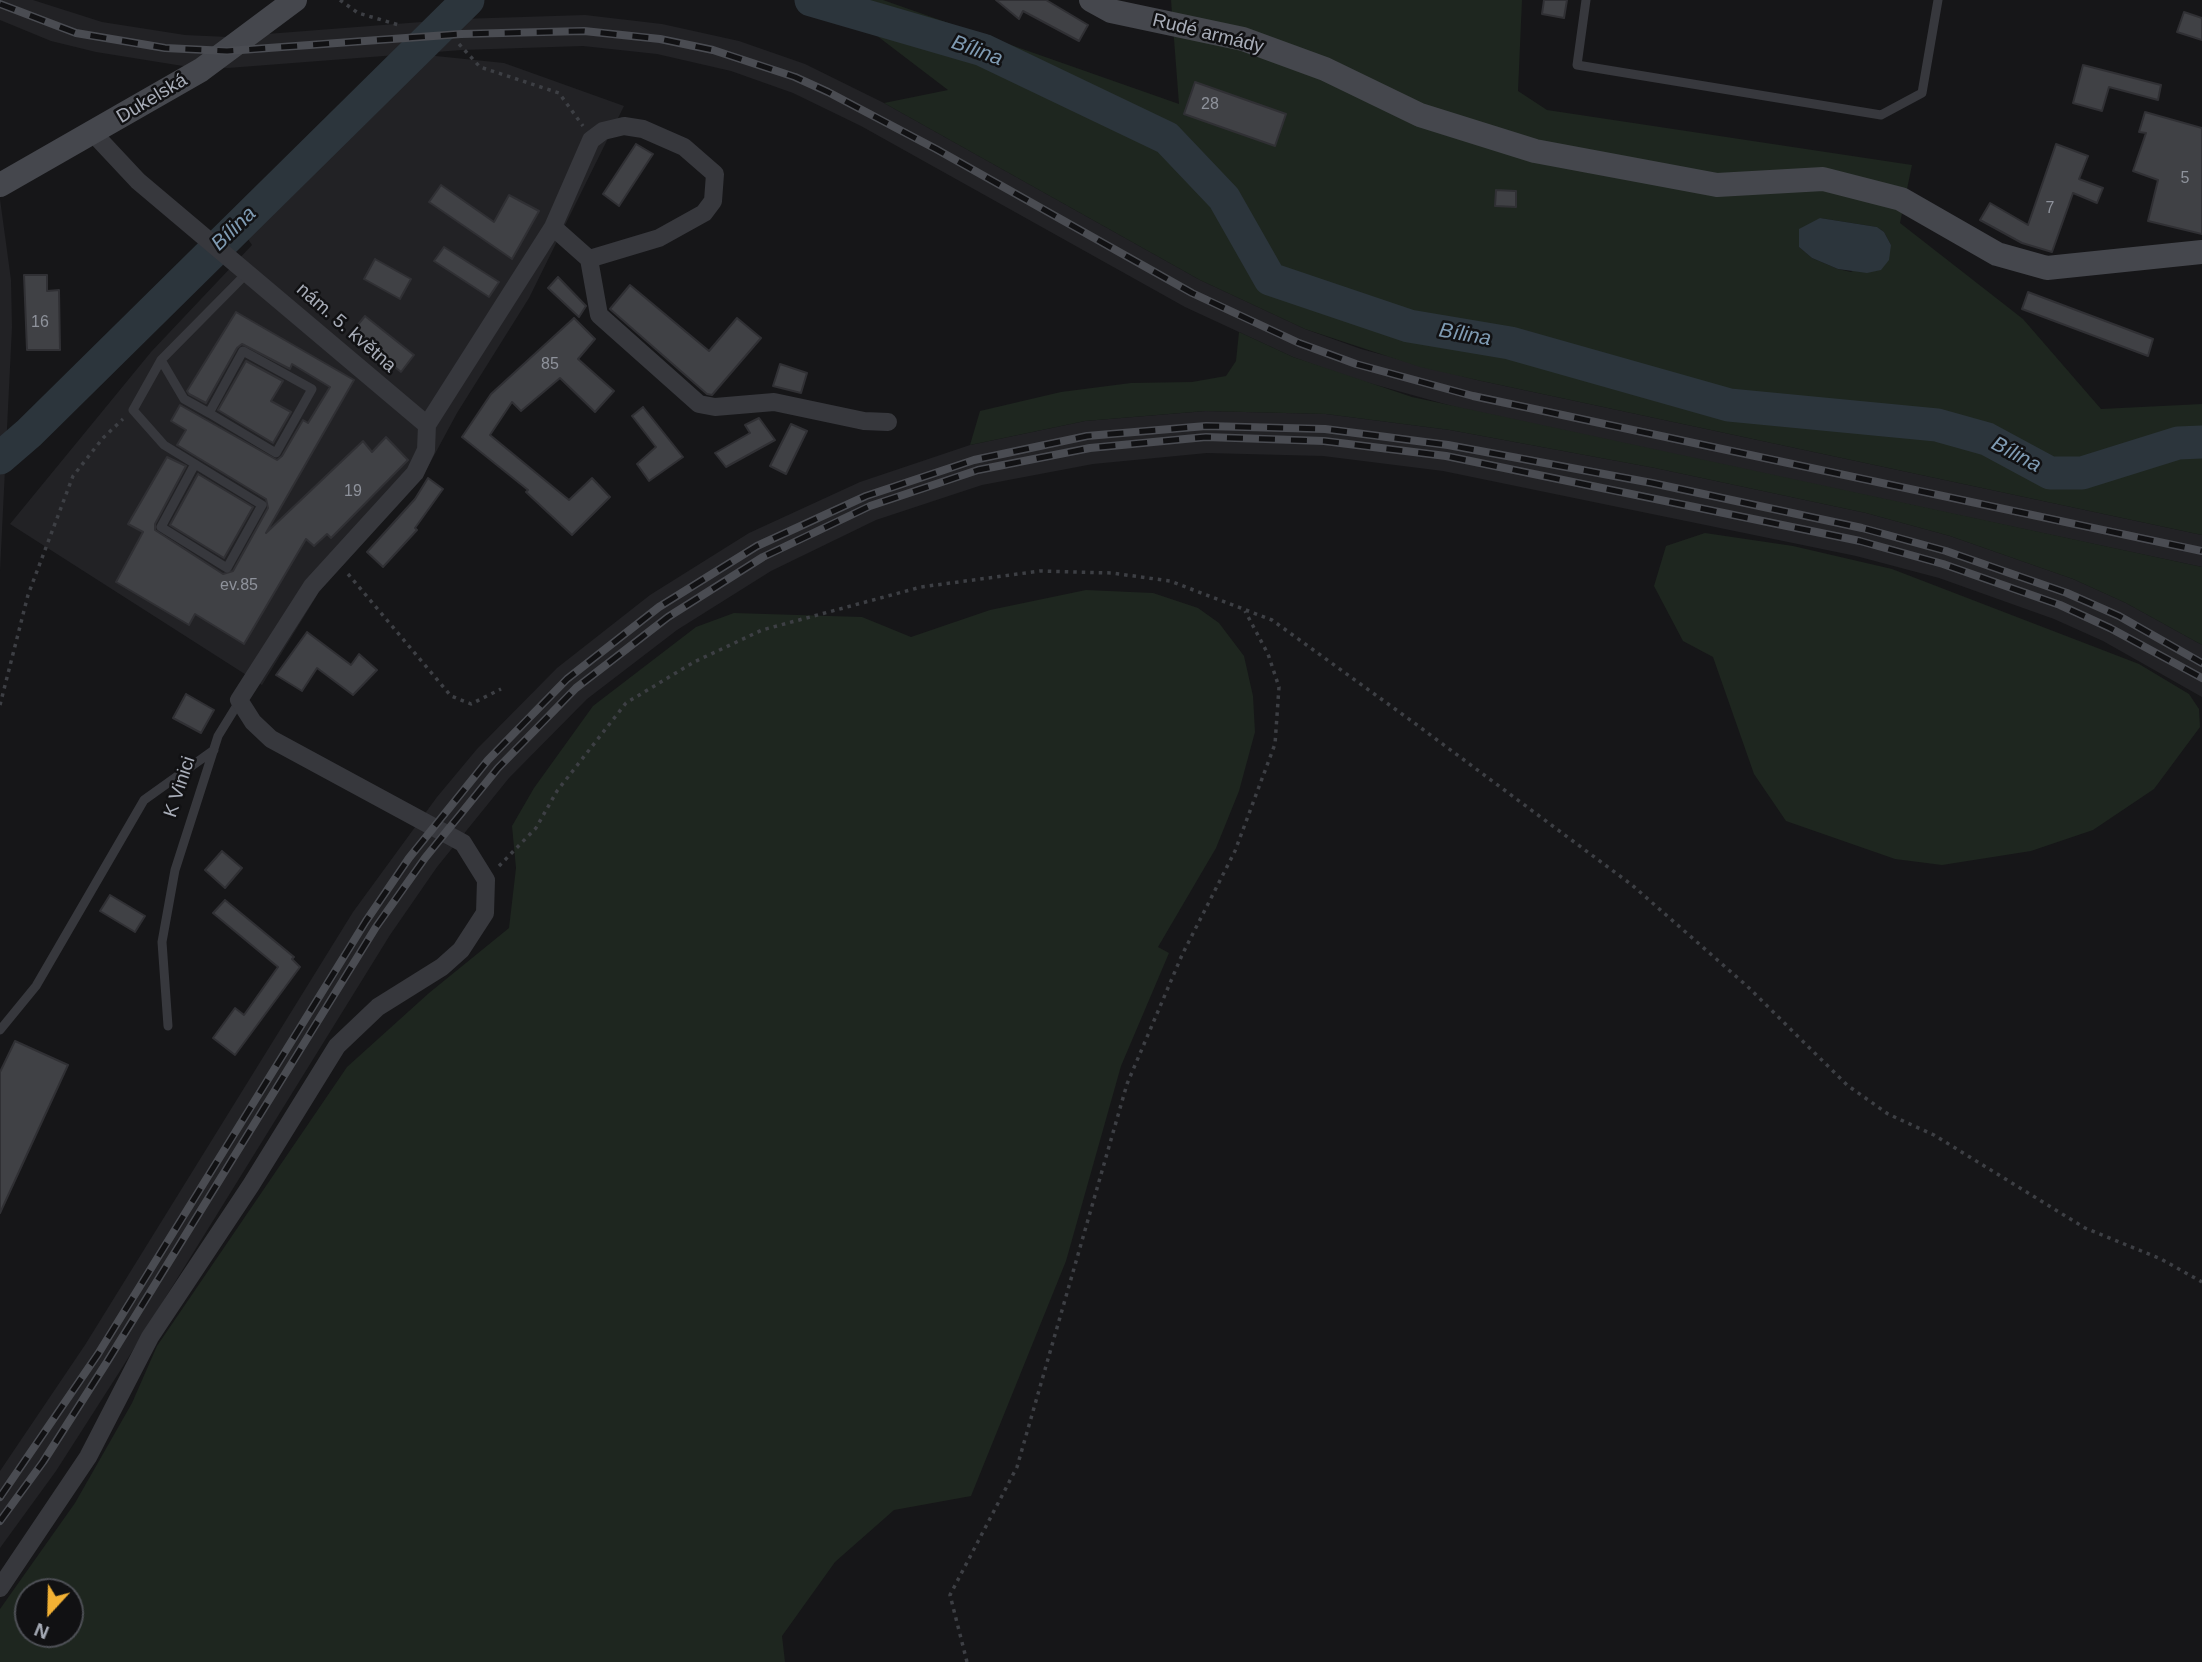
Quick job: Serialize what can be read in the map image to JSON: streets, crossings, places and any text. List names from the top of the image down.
{
  "streets": {
    "street": [
      "Rudé armády",
      "Dukelská",
      "nám. 5. května",
      "K Vinici"
    ]
  },
  "crossings": [
    ["Dukelská", "nám. 5. května"]
  ],
  "water": ["Bílina"],
  "house_numbers": [
    "28",
    "5",
    "7",
    "16",
    "85",
    "19",
    "ev.85"
  ],
  "north": "bottom"
}
